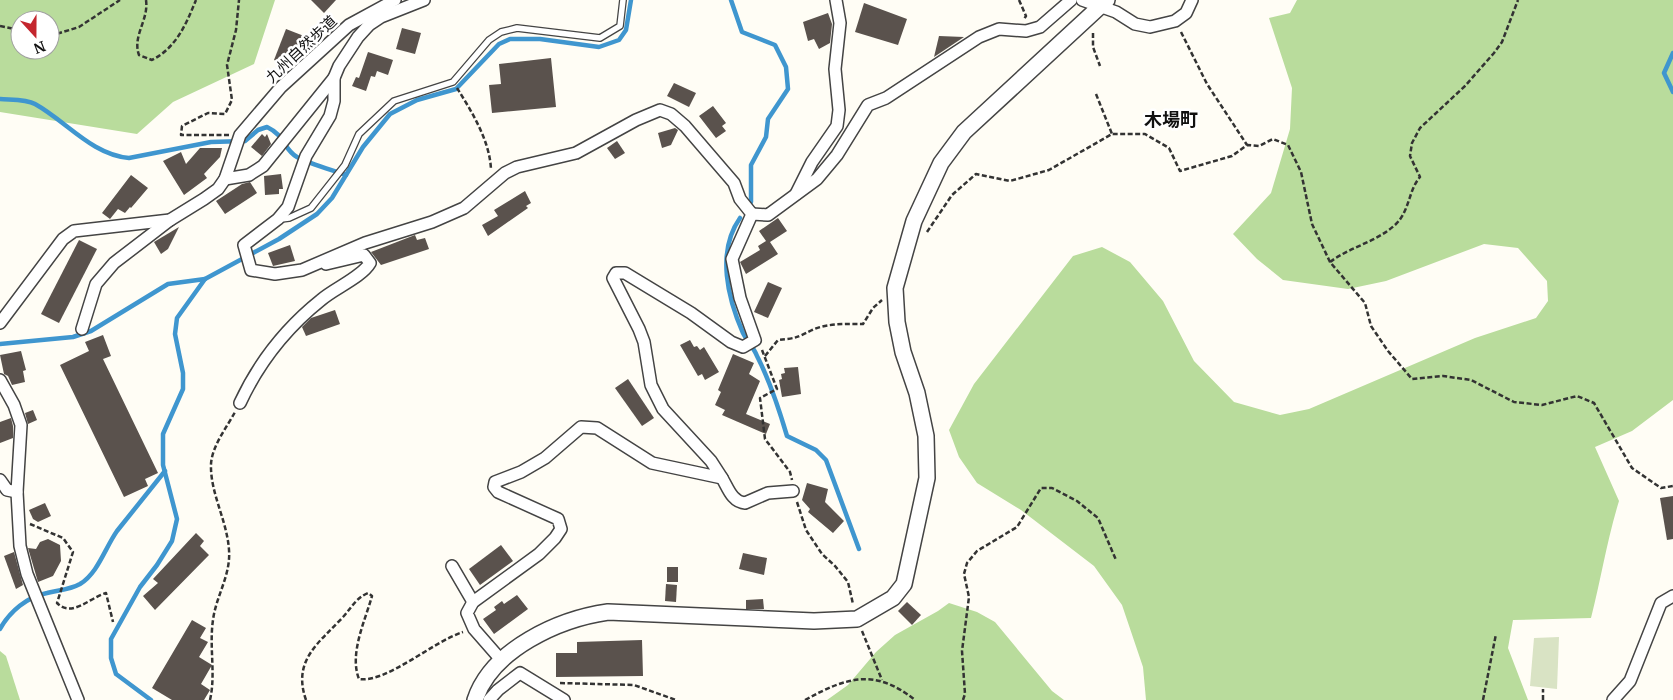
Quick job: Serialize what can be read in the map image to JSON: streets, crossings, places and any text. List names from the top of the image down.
{
  "streets": {
    "street": ["九州自然歩道"]
  },
  "districts": ["木場町"],
  "north": "bottom"
}
